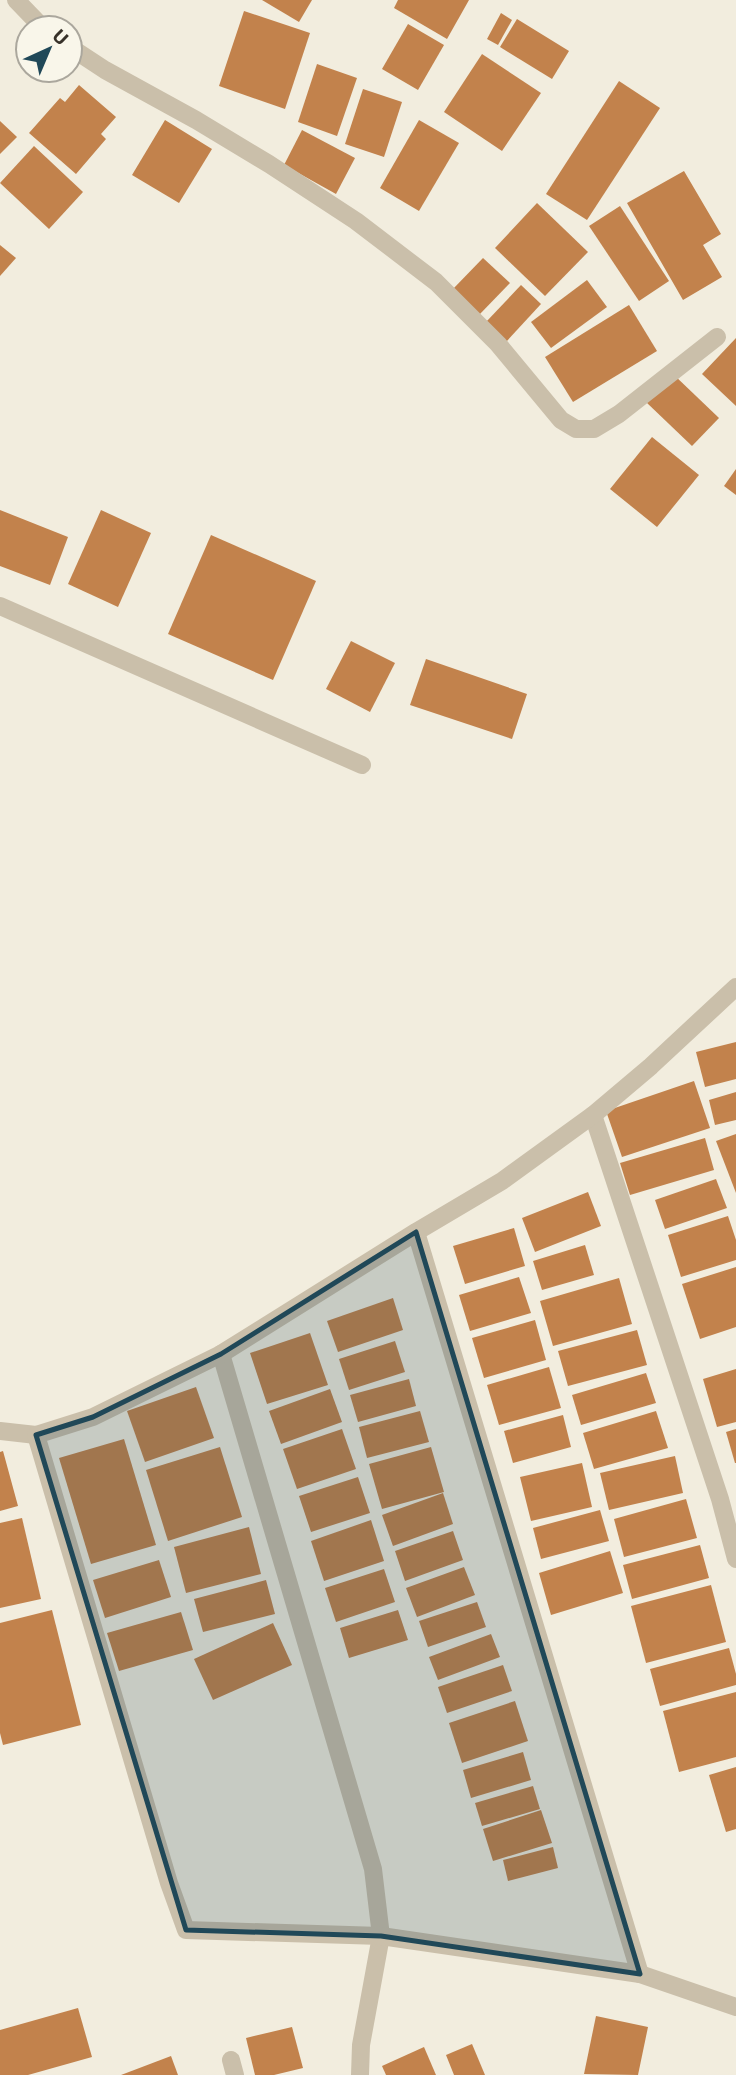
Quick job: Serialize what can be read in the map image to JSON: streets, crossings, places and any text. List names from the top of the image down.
{
  "north": "top right"
}
